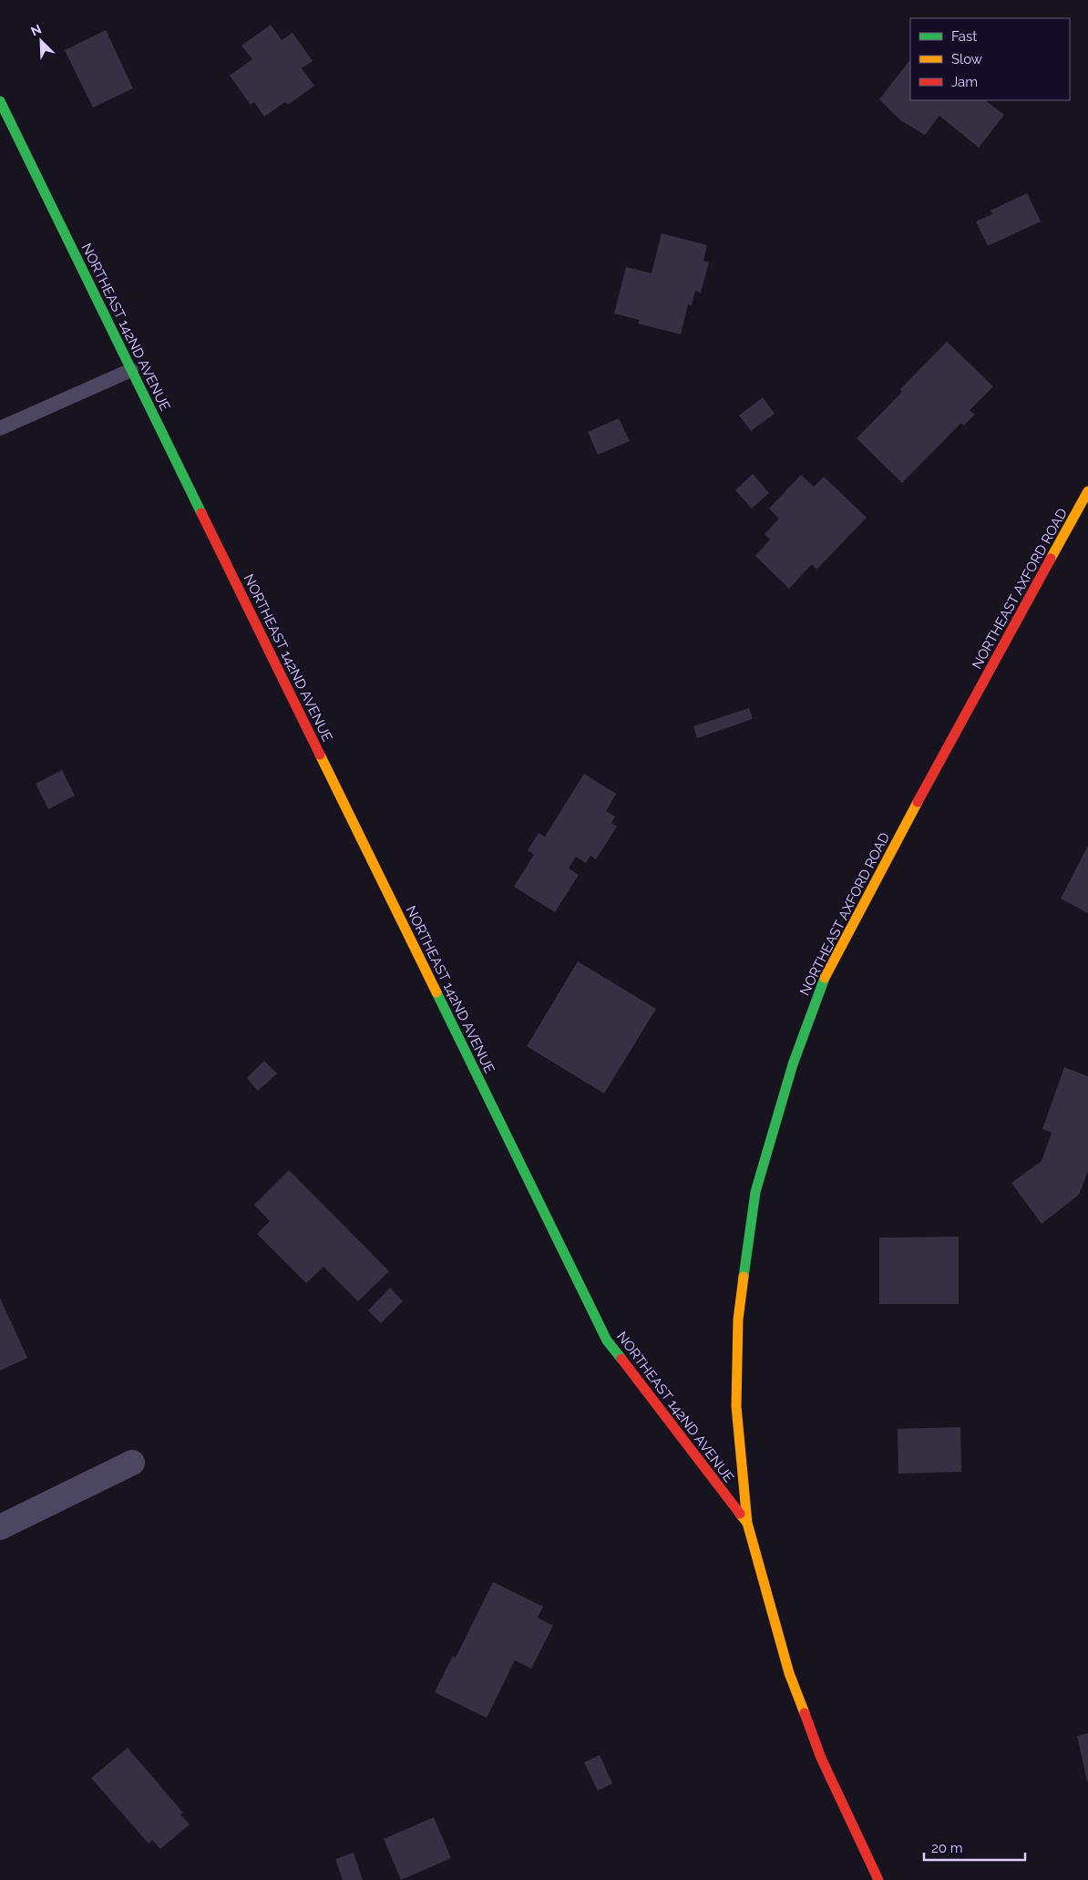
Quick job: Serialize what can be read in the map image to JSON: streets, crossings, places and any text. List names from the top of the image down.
{
  "streets": {
    "street": ["NORTHEAST 142ND AVENUE", "NORTHEAST AXFORD ROAD"]
  },
  "crossings": [
    ["NORTHEAST 142ND AVENUE", "NORTHEAST AXFORD ROAD"]
  ],
  "legend": ["Fast", "Slow", "Jam"],
  "scale_bar": "20 m",
  "north": "top left"
}
